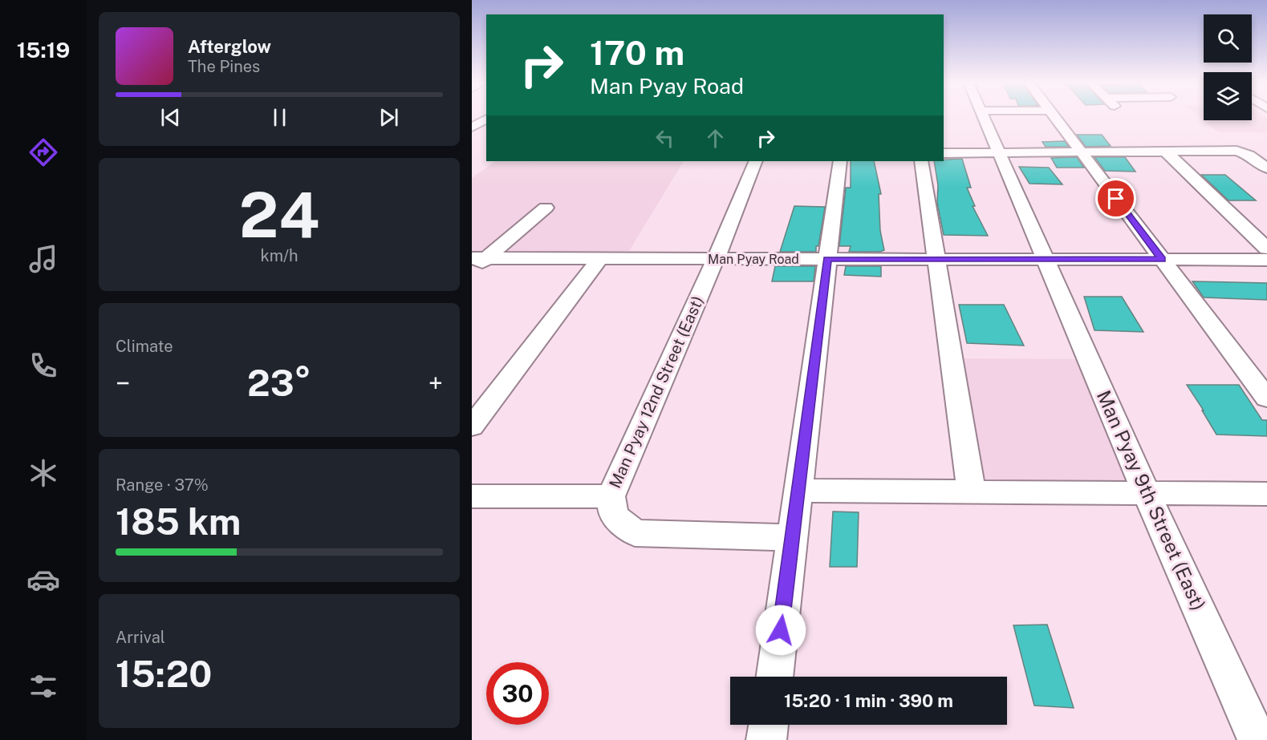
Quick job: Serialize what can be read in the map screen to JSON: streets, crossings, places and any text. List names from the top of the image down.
{
  "streets": {
    "street": ["Man Pyay Road", "Man Pyay 12nd Street (East)", "Man Pyay 9th Street (East)"]
  },
  "crossings": [
    ["Man Pyay Road", "Man Pyay 12nd Street (East)"],
    ["Man Pyay Road", "Man Pyay 9th Street (East)"]
  ],
  "page": {
    "tabs": "15:19",
    "turn": ["170 m", "Man Pyay Road"],
    "song": ["Afterglow", "The Pines"],
    "tile": [
      ["24", "km/h"],
      "Climate",
      ["Range · 37%", "185 km"],
      ["Arrival", "15:20"]
    ],
    "heat": ["−", "23°", "+"],
    "limit": "30",
    "trip": "15:20 · 1 min · 390 m"
  }
}
